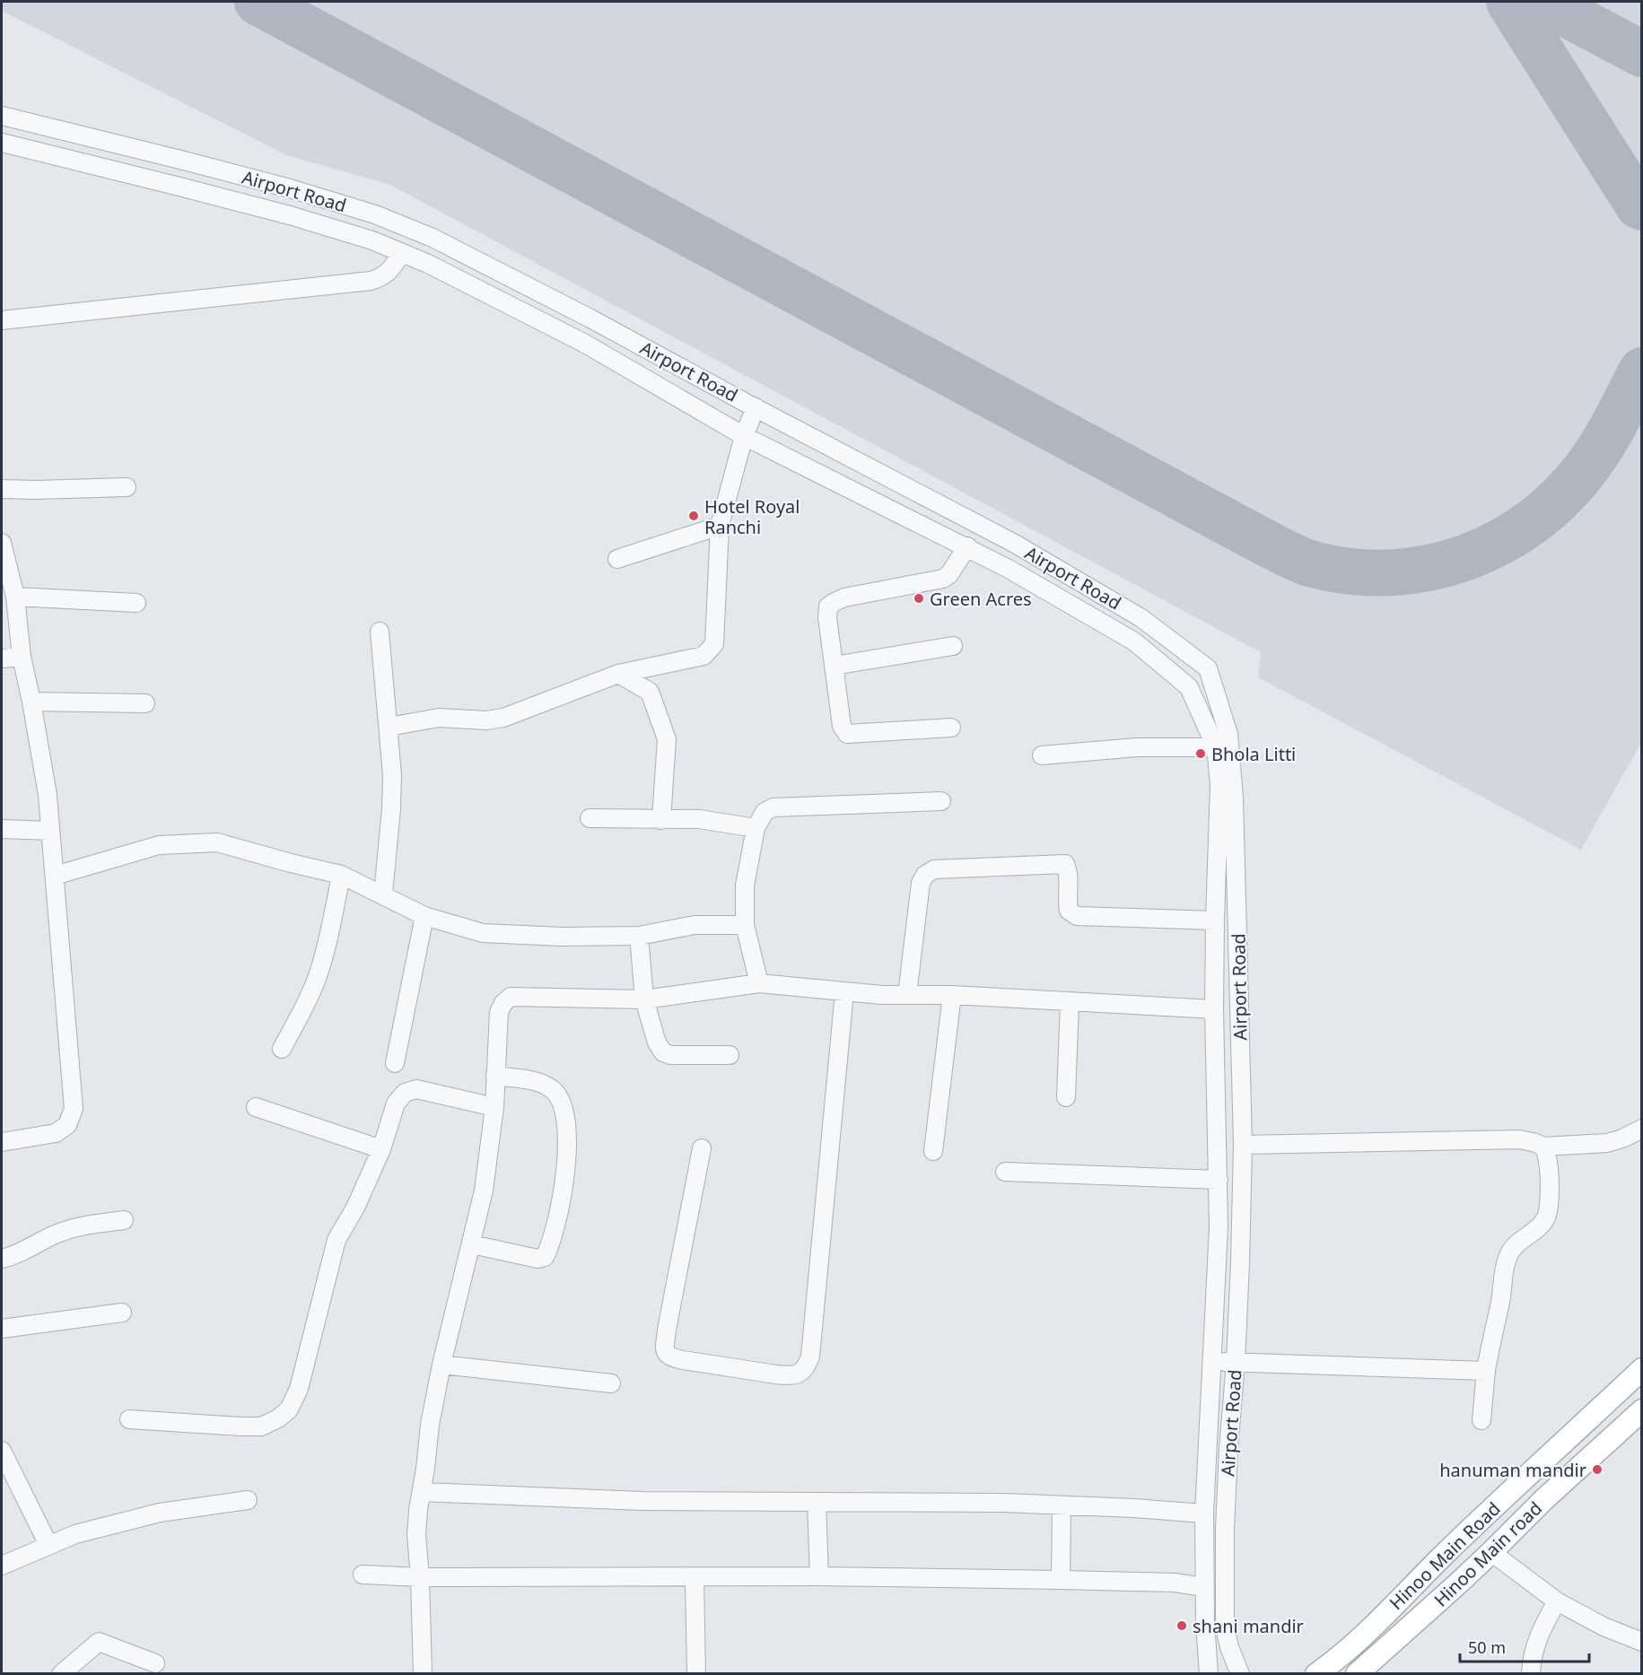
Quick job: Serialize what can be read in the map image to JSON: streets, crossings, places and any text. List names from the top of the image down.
{
  "streets": {
    "main road": ["Hinoo Main road", "Hinoo Main Road"],
    "street": ["Airport Road"]
  },
  "places": [
    "Hotel Royal Ranchi",
    "Green Acres",
    "Bhola Litti",
    "hanuman mandir",
    "shani mandir"
  ],
  "scale_bar": "50 m"
}
